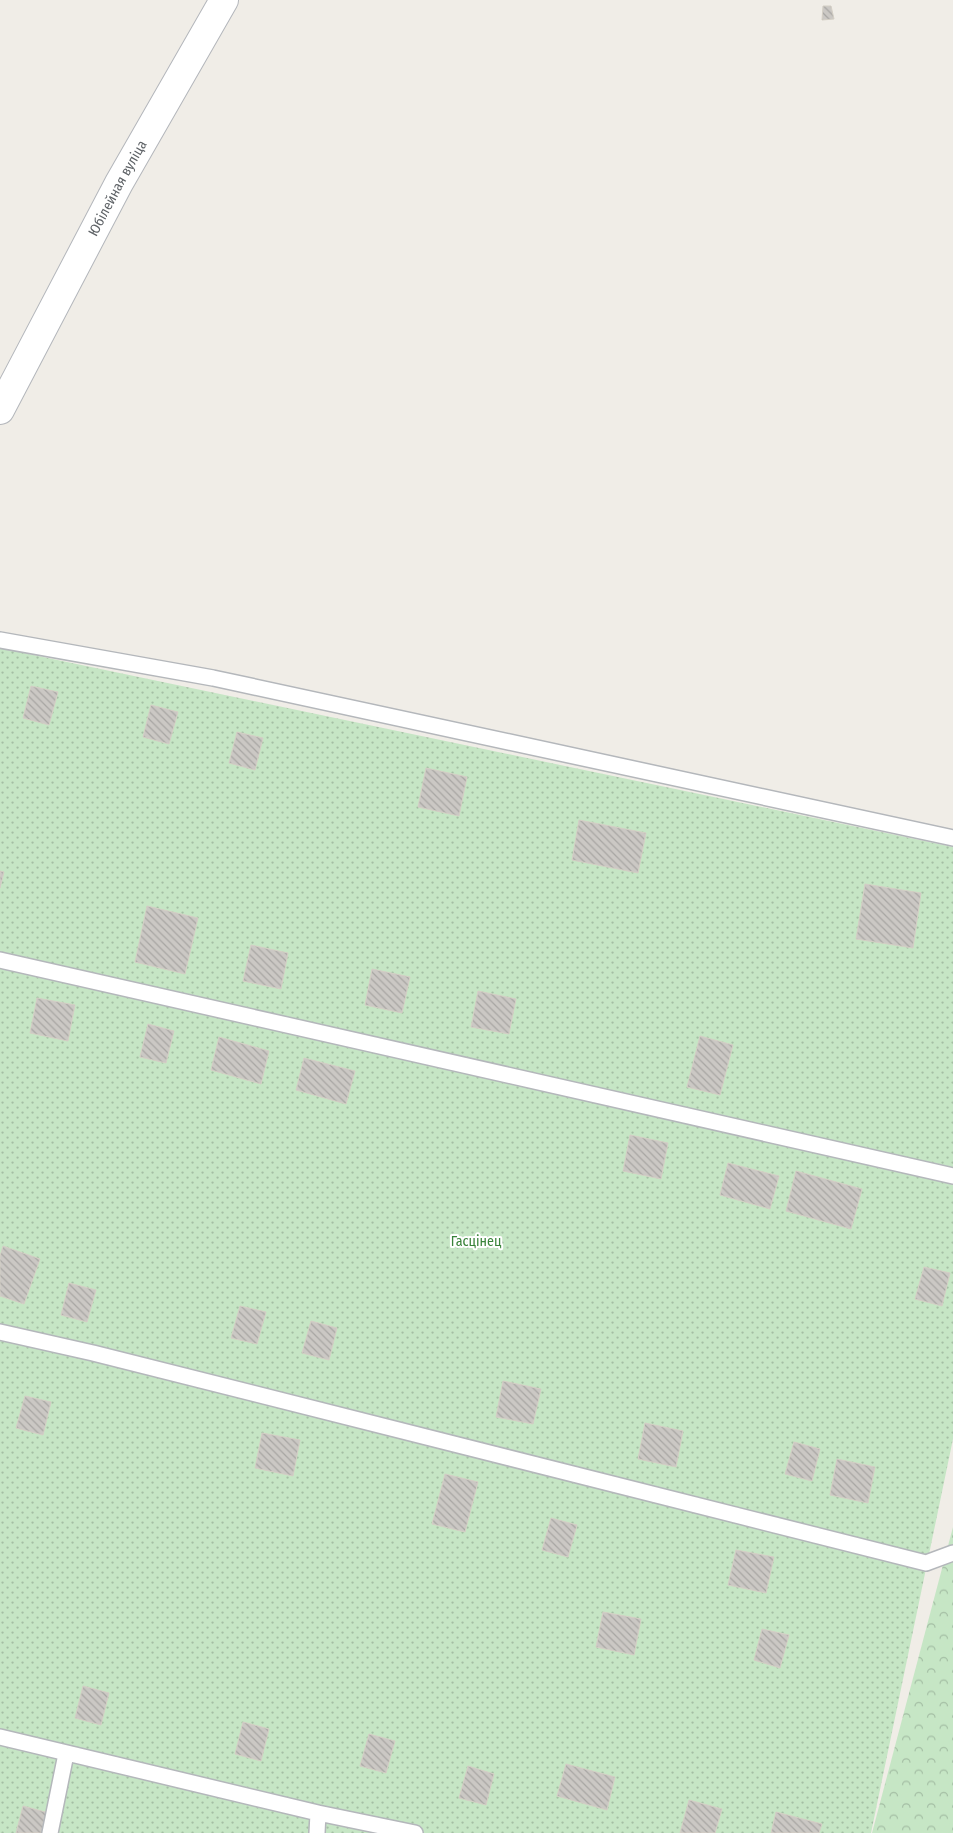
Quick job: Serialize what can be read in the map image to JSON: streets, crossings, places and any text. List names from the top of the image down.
{
  "streets": {
    "street": ["Юбілейная вуліца"]
  },
  "parks": ["Гасцінец"]
}
